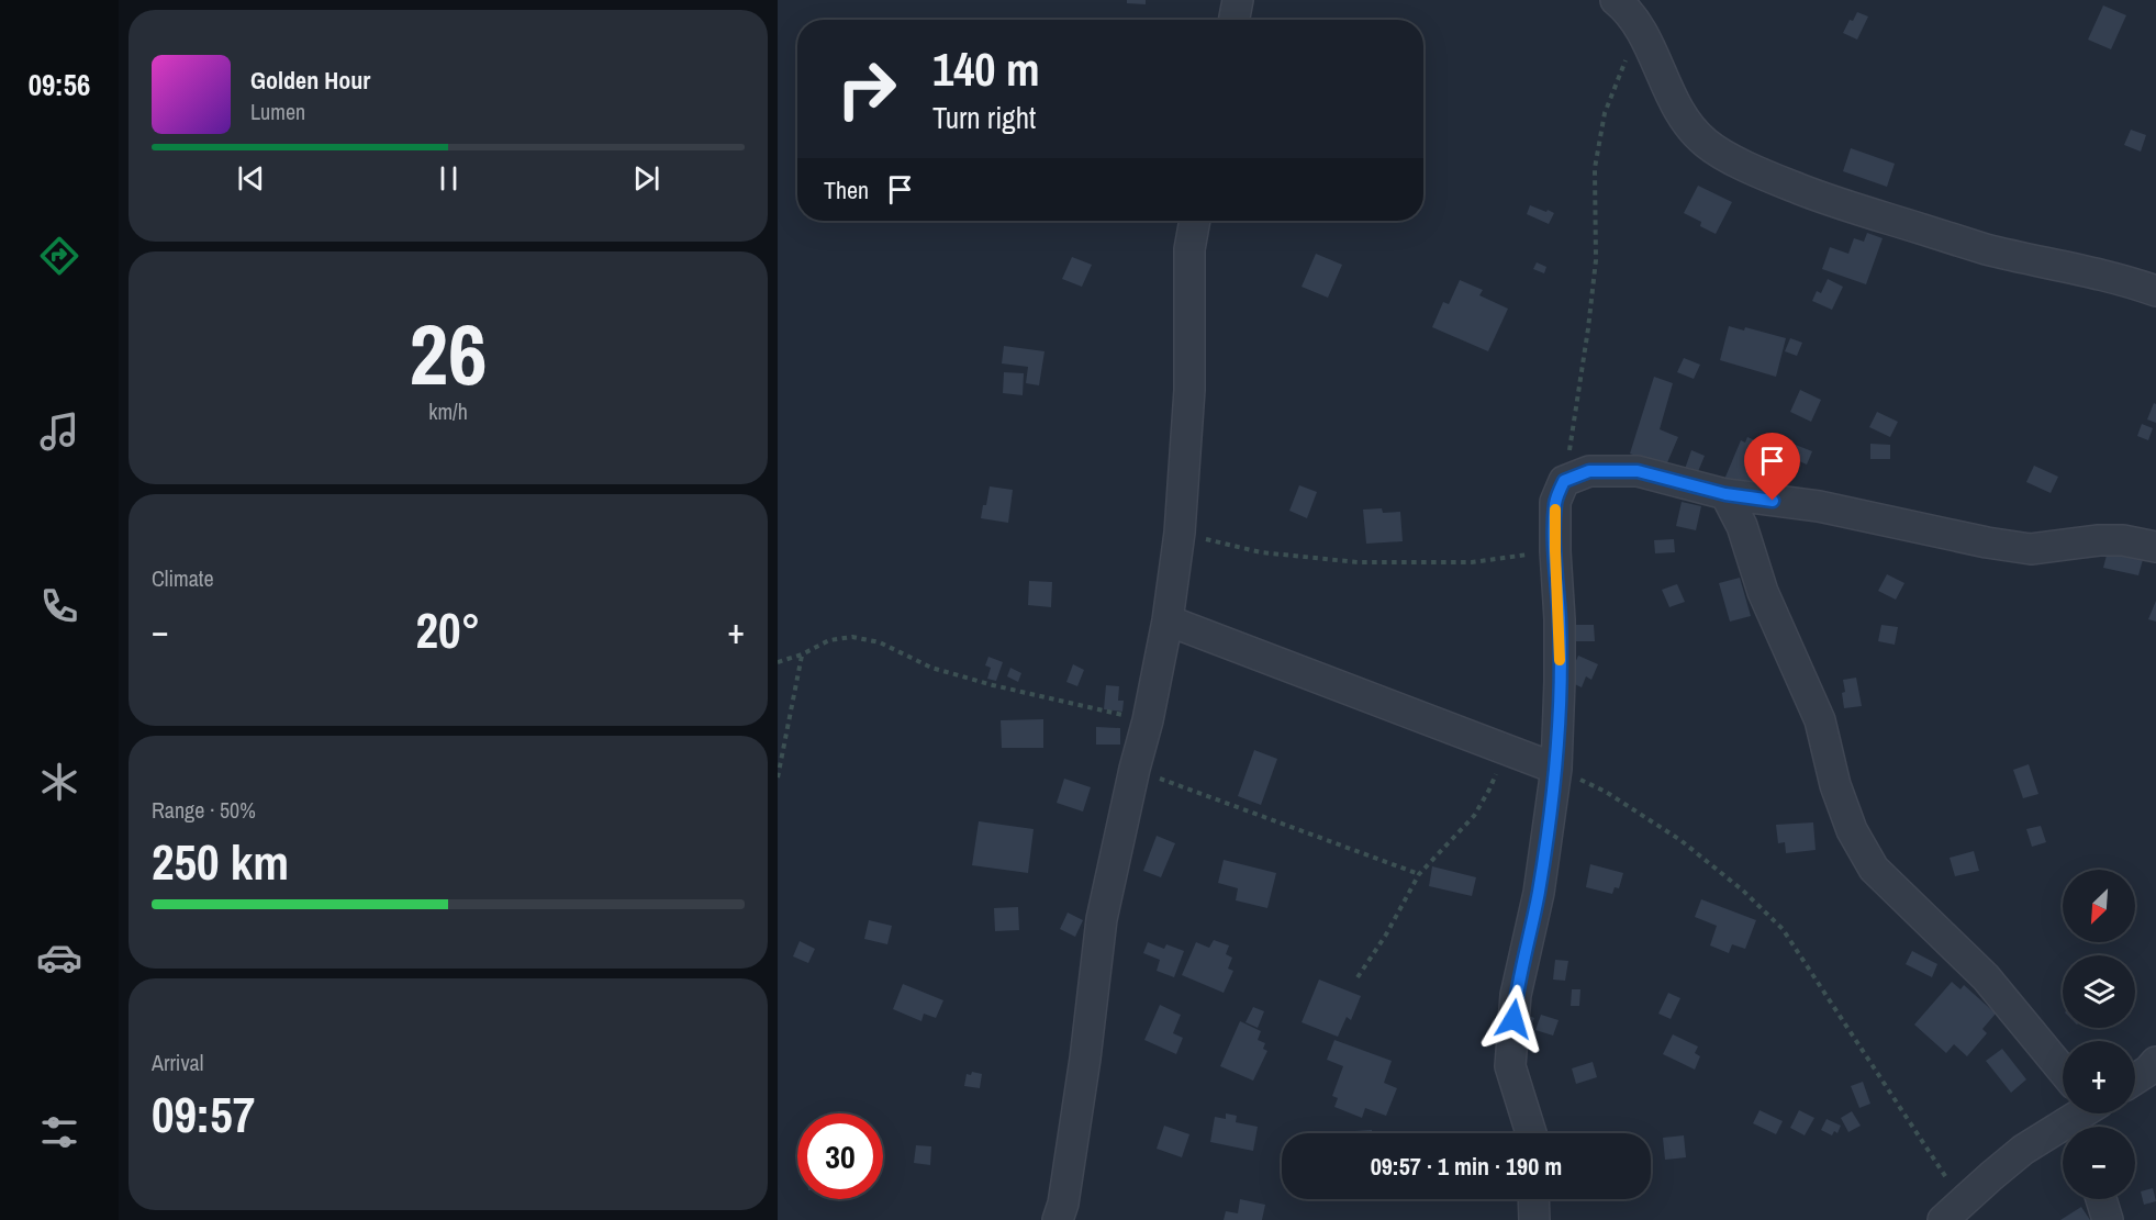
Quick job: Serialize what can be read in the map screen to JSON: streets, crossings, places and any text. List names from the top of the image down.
{
  "north": "bottom left",
  "page": {
    "tabs": "09:56",
    "turn": ["140 m", "Turn right"],
    "song": ["Golden Hour", "Lumen"],
    "then": "Then",
    "tile": [
      ["26", "km/h"],
      "Climate",
      ["Range · 50%", "250 km"],
      ["Arrival", "09:57"]
    ],
    "heat": ["−", "20°", "+"],
    "map_buttons": ["+", "−"],
    "limit": "30",
    "trip": "09:57 · 1 min · 190 m"
  }
}
